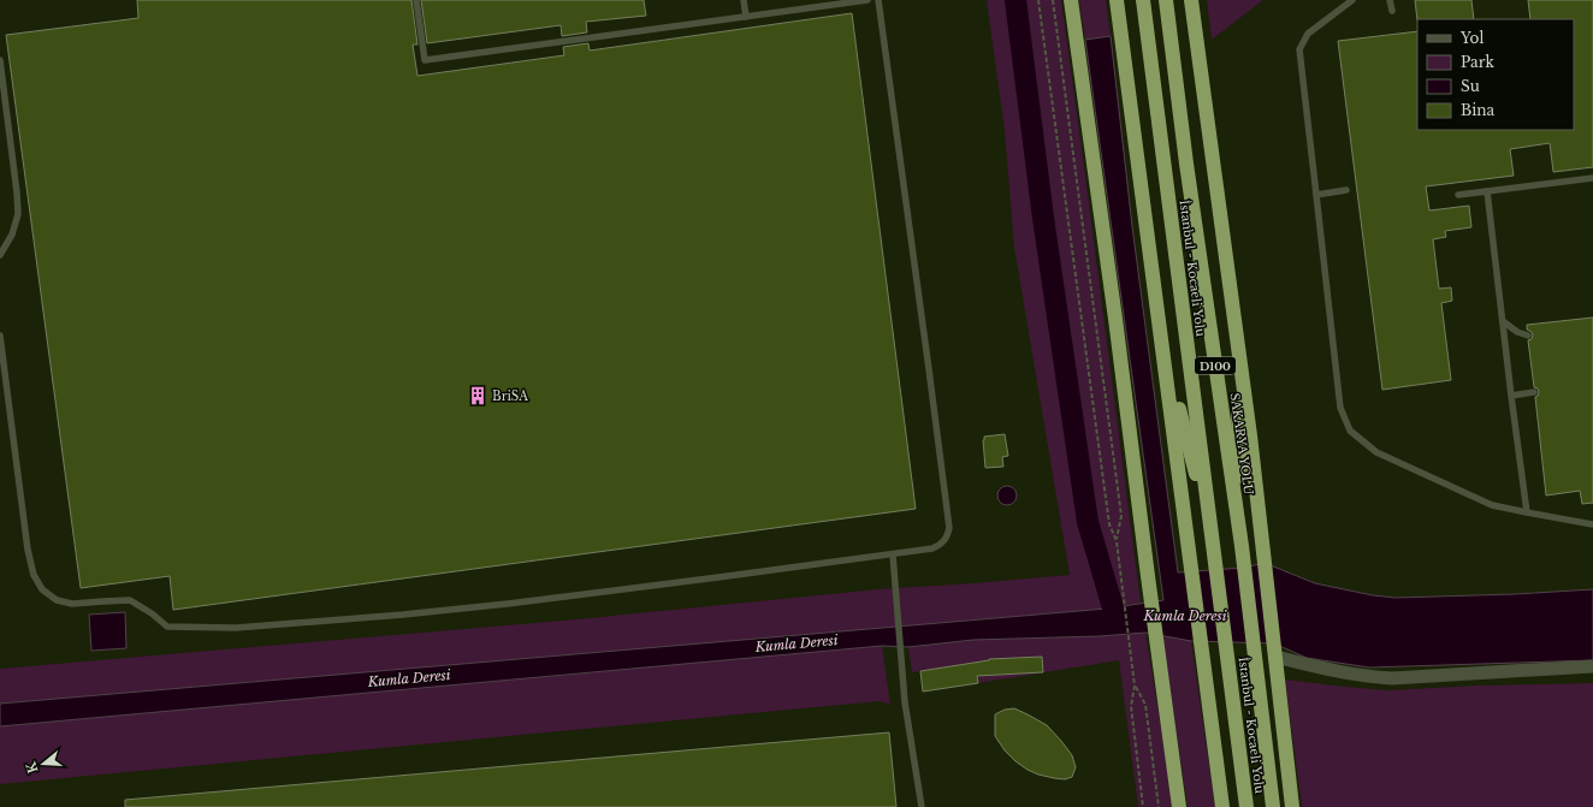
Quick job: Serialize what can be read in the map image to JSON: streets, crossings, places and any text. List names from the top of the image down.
{
  "streets": {
    "highway": ["İstanbul - Kocaeli Yolu", "D100", "SAKARYA YOLU"]
  },
  "water": ["Kumla Deresi"],
  "places": {
    "building": ["BriSA"]
  },
  "legend": [
    "Yol",
    "Park",
    "Su",
    "Bina"
  ],
  "north": "left"
}
